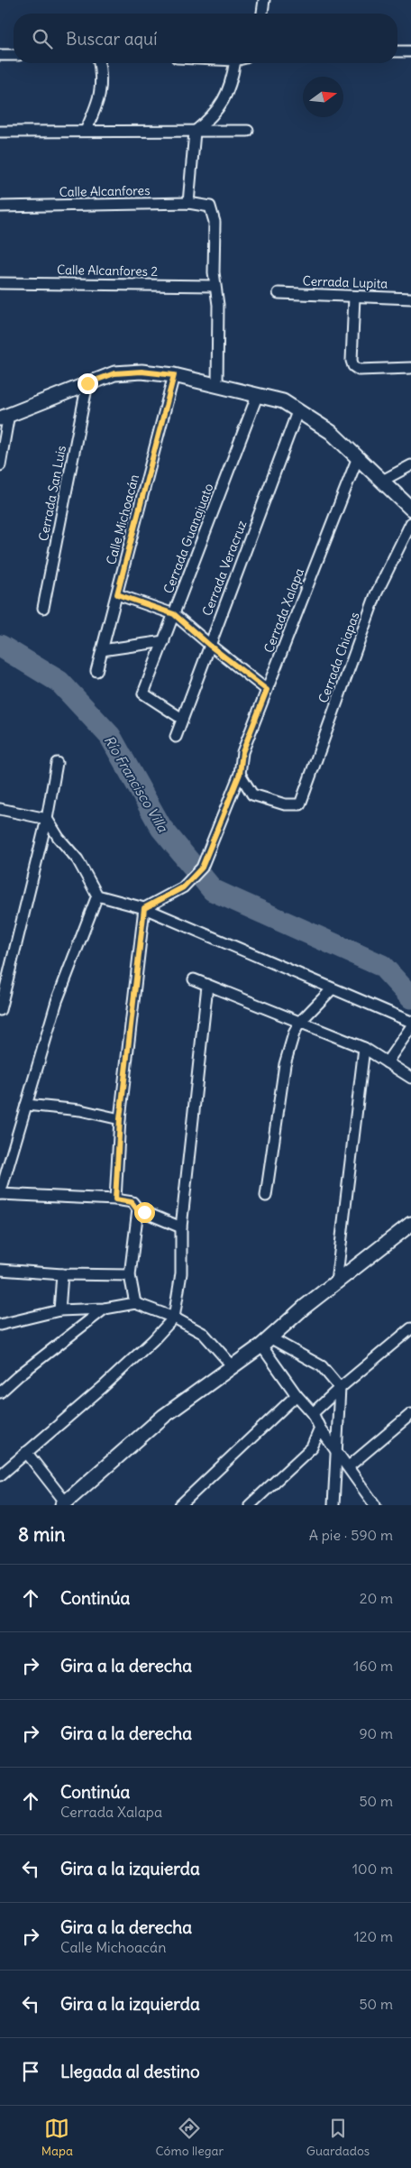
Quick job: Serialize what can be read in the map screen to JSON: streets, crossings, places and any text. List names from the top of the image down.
{
  "streets": {
    "street": [
      "Calle Alcanfores",
      "Calle Alcanfores 2",
      "Cerrada Lupita",
      "Cerrada San Luis",
      "Calle Michoacán",
      "Cerrada Guanajuato",
      "Cerrada Veracruz",
      "Cerrada Xalapa",
      "Cerrada Chiapas"
    ]
  },
  "crossings": [
    ["Calle Alcanfores", "Calle Alcanfores 2"],
    ["Cerrada Guanajuato", "Cerrada Veracruz"],
    ["Cerrada Xalapa", "Cerrada Chiapas"]
  ],
  "water": ["Río Francisco Villa"],
  "north": "right",
  "page": {
    "search": "Buscar aquí",
    "heading": ["8 min", "A pie · 590 m"],
    "list": [
      ["Continúa", "20 m"],
      ["Gira a la derecha", "160 m"],
      ["Gira a la derecha", "90 m"],
      ["Continúa", "Cerrada Xalapa", "50 m"],
      ["Gira a la izquierda", "100 m"],
      ["Gira a la derecha", "Calle Michoacán", "120 m"],
      ["Gira a la izquierda", "50 m"],
      "Llegada al destino"
    ],
    "nav": ["Mapa", "Cómo llegar", "Guardados"]
  }
}
